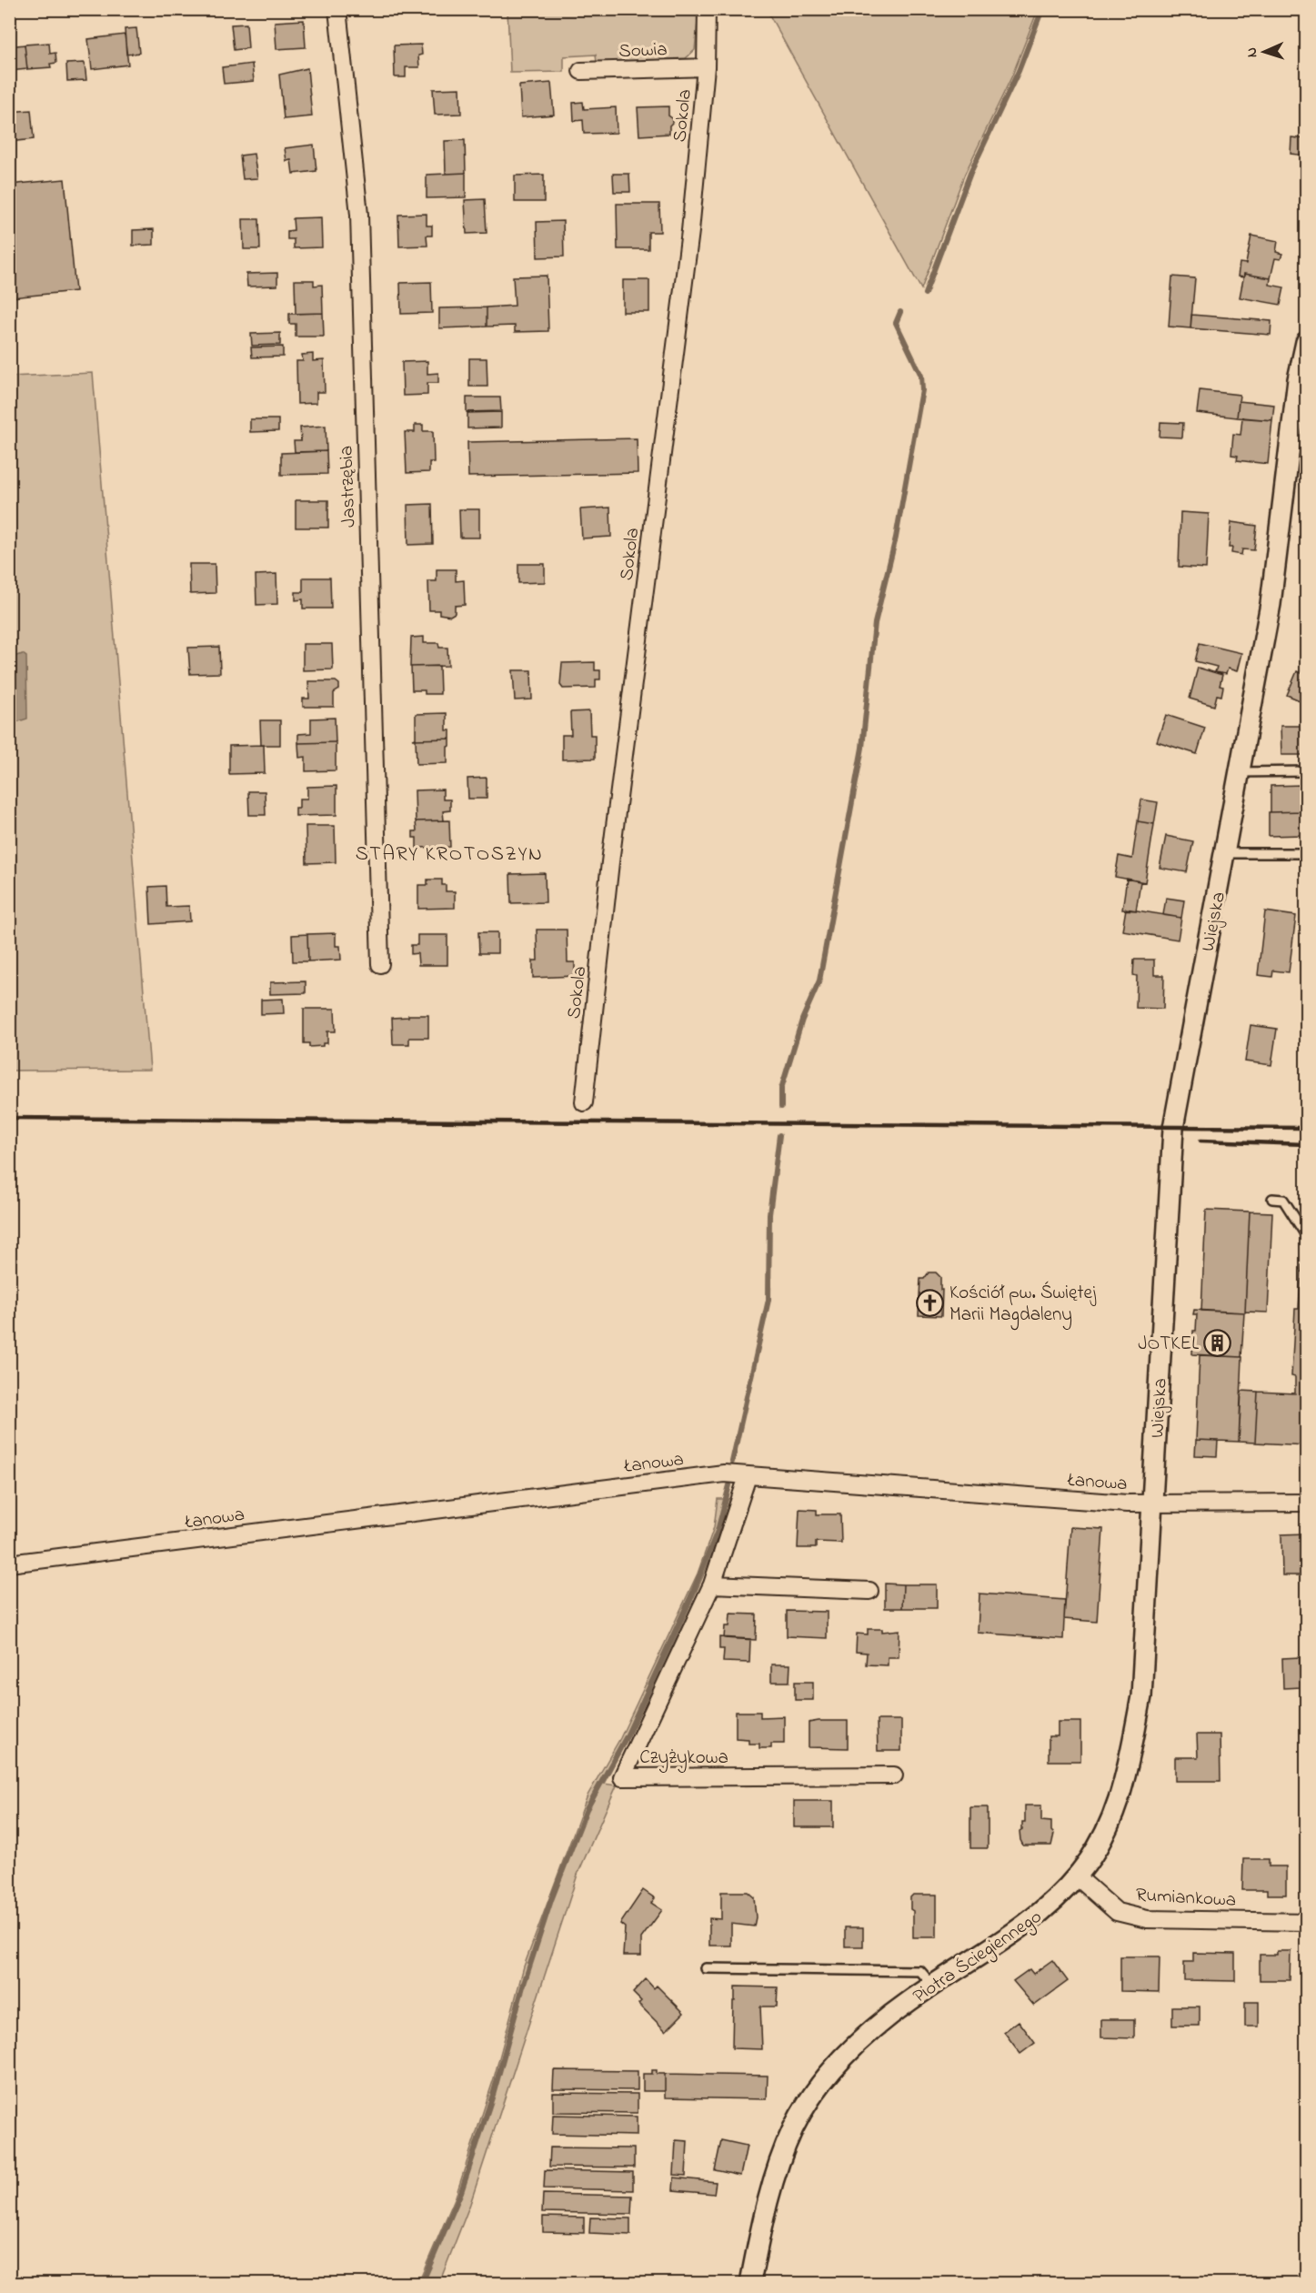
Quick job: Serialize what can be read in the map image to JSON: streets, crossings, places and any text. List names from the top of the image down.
{
  "streets": {
    "street": [
      "Sowia",
      "Sokola",
      "Jastrzębia",
      "Wiejska",
      "Łanowa",
      "Czyżykowa",
      "Rumiankowa",
      "Piotra Ściegiennego"
    ]
  },
  "crossings": [
    ["Sowia", "Sokola"],
    ["Wiejska", "Łanowa"],
    ["Wiejska", "Piotra Ściegiennego"],
    ["Łanowa", "Czyżykowa"],
    ["Łanowa", "Piotra Ściegiennego"],
    ["Rumiankowa", "Piotra Ściegiennego"]
  ],
  "districts": ["STARY KROTOSZYN"],
  "places": {
    "church": ["Kościół pw. Świętej Marii Magdaleny"],
    "building": ["JOTKEL"]
  },
  "north": "left"
}
